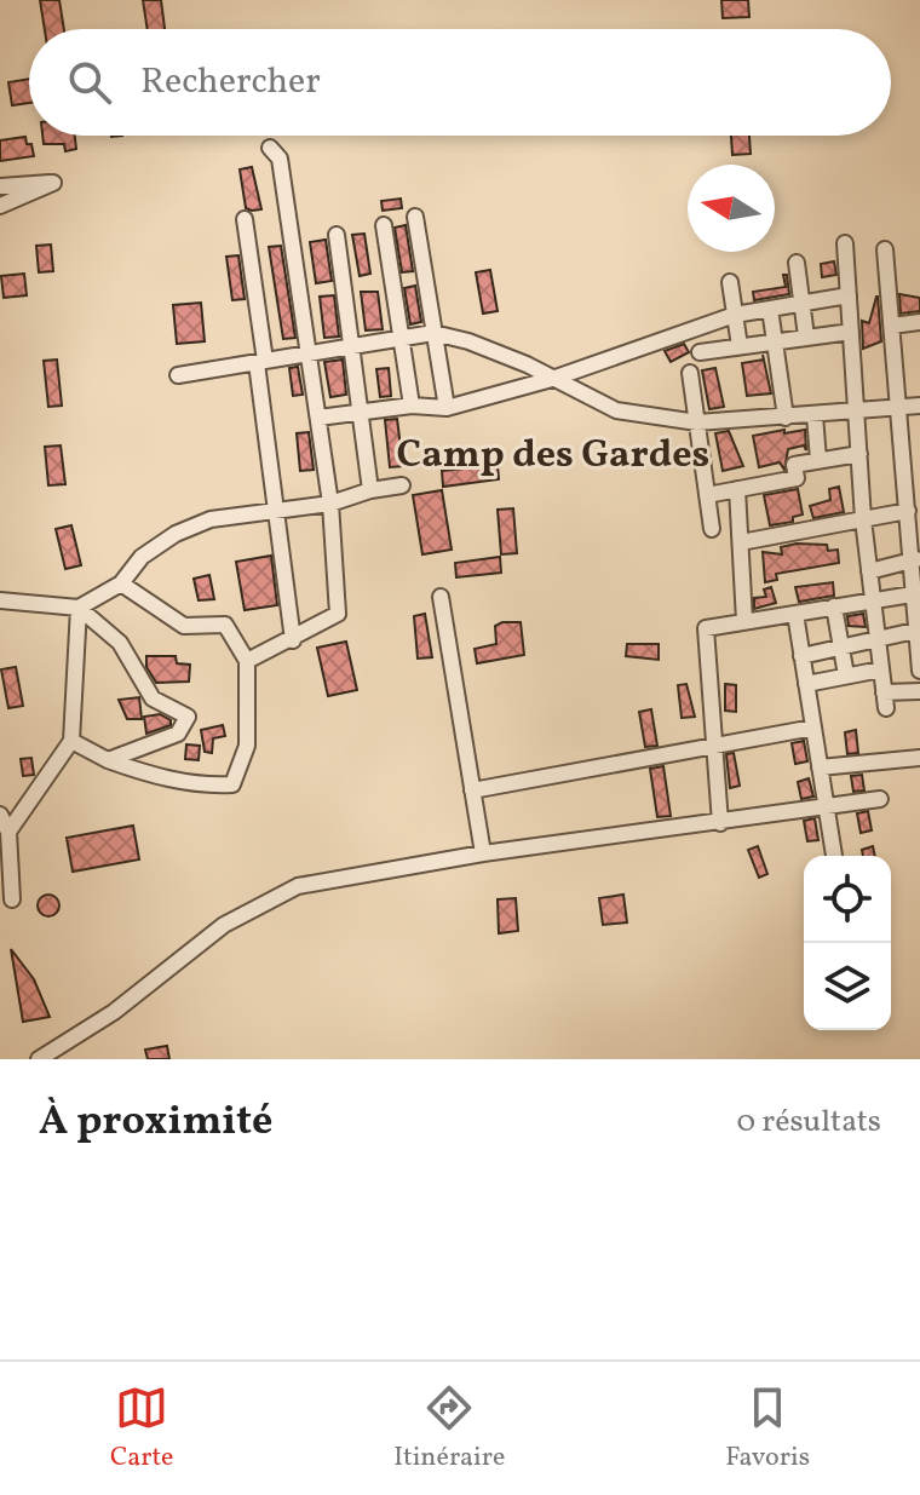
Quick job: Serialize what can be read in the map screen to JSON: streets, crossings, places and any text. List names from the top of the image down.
{
  "districts": ["Camp des Gardes"],
  "north": "left",
  "page": {
    "search": "Rechercher",
    "heading": ["À proximité", "0 résultats"],
    "nav": ["Carte", "Itinéraire", "Favoris"]
  }
}
